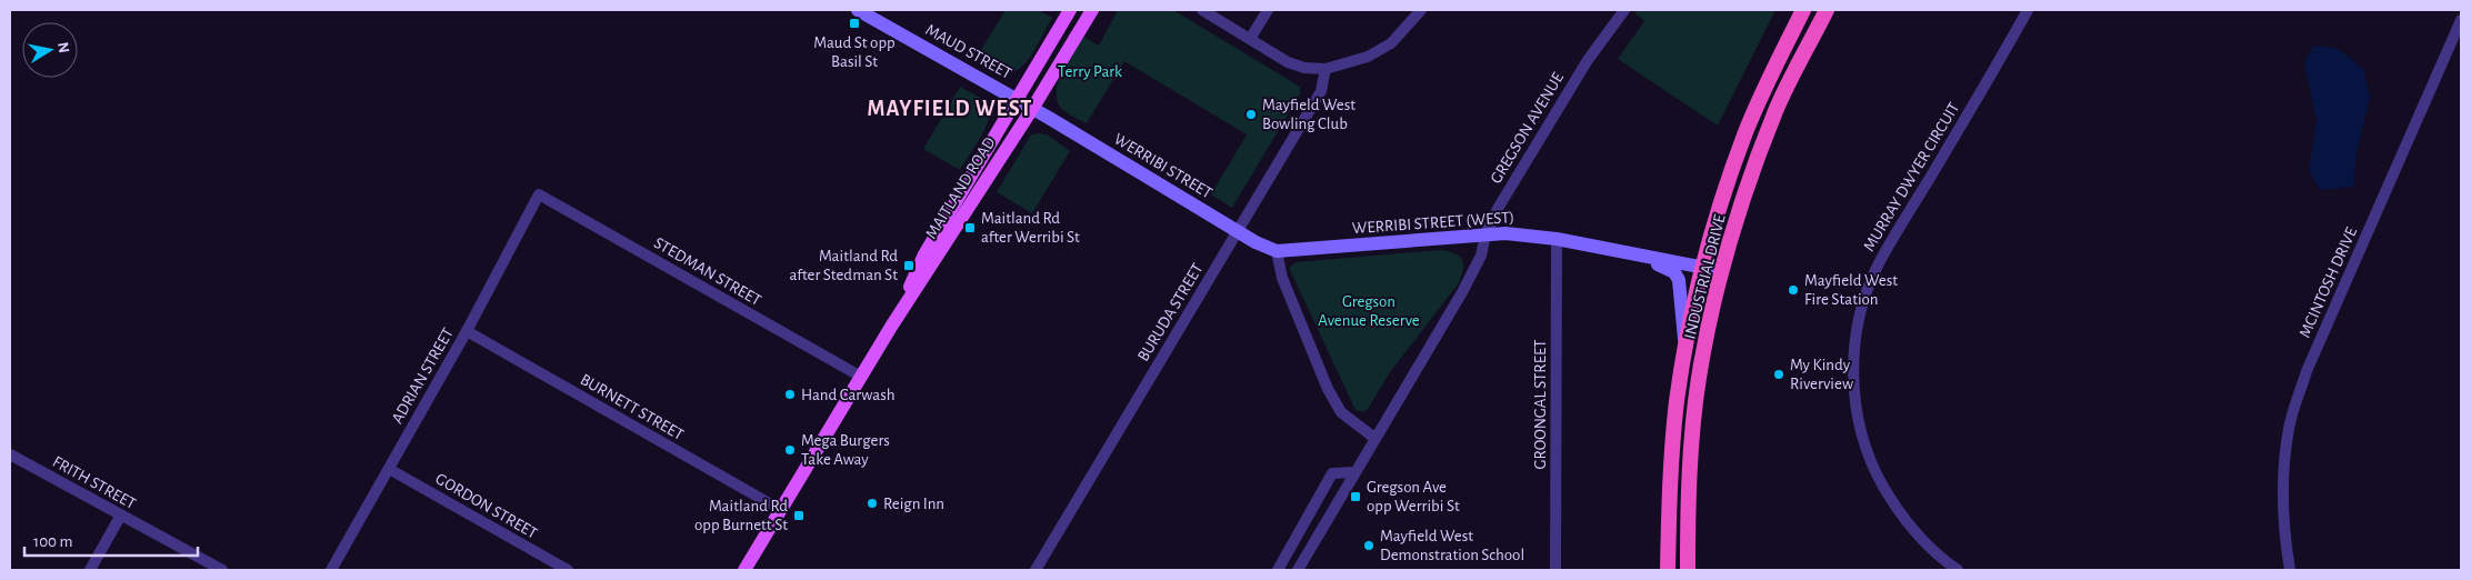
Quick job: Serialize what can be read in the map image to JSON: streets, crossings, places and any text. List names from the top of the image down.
{
  "streets": {
    "highway": ["INDUSTRIAL DRIVE"],
    "main road": [
      "MAUD STREET",
      "WERRIBI STREET",
      "MAITLAND ROAD",
      "WERRIBI STREET (WEST)"
    ],
    "street": [
      "GREGSON AVENUE",
      "MURRAY DWYER CIRCUIT",
      "STEDMAN STREET",
      "MCINTOSH DRIVE",
      "BURUDA STREET",
      "ADRIAN STREET",
      "GROONGAL STREET",
      "BURNETT STREET",
      "FRITH STREET",
      "GORDON STREET"
    ]
  },
  "crossings": [
    ["MAUD STREET", "WERRIBI STREET"],
    ["MAUD STREET", "MAITLAND ROAD"],
    ["GREGSON AVENUE", "WERRIBI STREET (WEST)"],
    ["WERRIBI STREET", "MAITLAND ROAD"],
    ["WERRIBI STREET", "WERRIBI STREET (WEST)"],
    ["WERRIBI STREET", "BURUDA STREET"],
    ["MAITLAND ROAD", "STEDMAN STREET"],
    ["MAITLAND ROAD", "BURNETT STREET"],
    ["WERRIBI STREET (WEST)", "INDUSTRIAL DRIVE"],
    ["WERRIBI STREET (WEST)", "GROONGAL STREET"],
    ["STEDMAN STREET", "ADRIAN STREET"],
    ["ADRIAN STREET", "BURNETT STREET"],
    ["ADRIAN STREET", "GORDON STREET"]
  ],
  "districts": ["MAYFIELD WEST"],
  "parks": ["Terry Park", "Gregson Avenue Reserve"],
  "places": {
    "transit": [
      "Maud St opp Basil St",
      "Maitland Rd after Werribi St",
      "Maitland Rd after Stedman St",
      "Gregson Ave opp Werribi St",
      "Maitland Rd opp Burnett St"
    ],
    "other": [
      "Mayfield West Bowling Club",
      "Mayfield West Fire Station",
      "My Kindy Riverview",
      "Hand Carwash",
      "Mega Burgers Take Away",
      "Reign Inn",
      "Mayfield West Demonstration School"
    ]
  },
  "scale_bar": "100 m",
  "north": "right"
}
